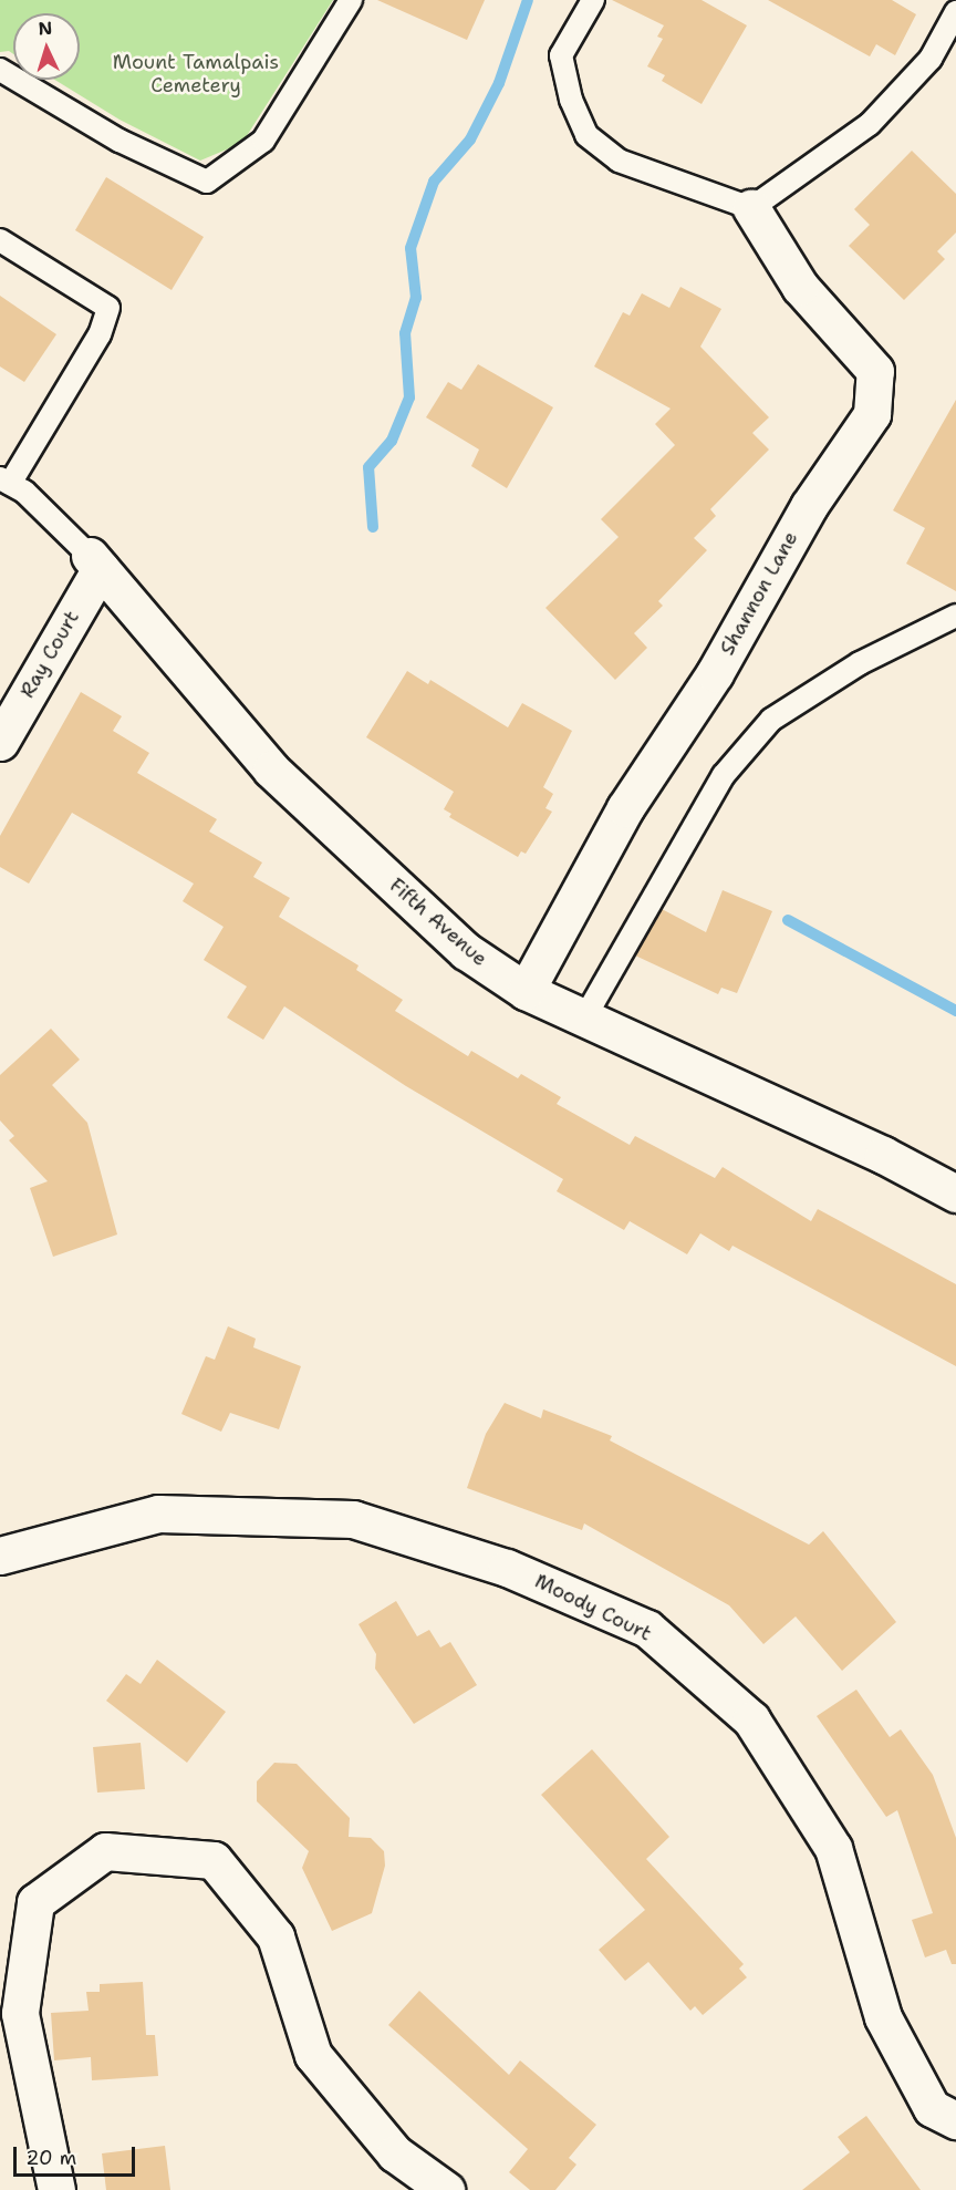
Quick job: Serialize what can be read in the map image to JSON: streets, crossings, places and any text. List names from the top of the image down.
{
  "streets": {
    "street": [
      "Shannon Lane",
      "Ray Court",
      "Fifth Avenue",
      "Moody Court"
    ]
  },
  "crossings": [
    ["Shannon Lane", "Fifth Avenue"],
    ["Ray Court", "Fifth Avenue"]
  ],
  "parks": ["Mount Tamalpais Cemetery"],
  "scale_bar": "20 m",
  "north": "top"
}
